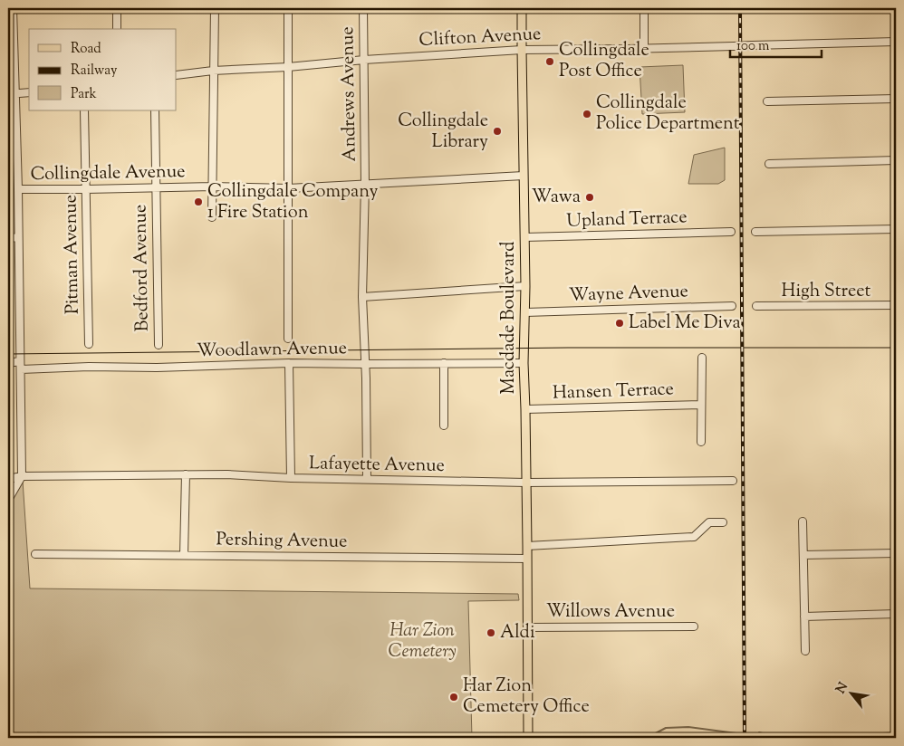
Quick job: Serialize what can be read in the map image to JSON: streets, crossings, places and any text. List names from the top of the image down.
{
  "streets": {
    "main road": ["Macdade Boulevard"],
    "street": [
      "Clifton Avenue",
      "Andrews Avenue",
      "Collingdale Avenue",
      "Upland Terrace",
      "Pitman Avenue",
      "Bedford Avenue",
      "High Street",
      "Wayne Avenue",
      "Woodlawn Avenue",
      "Hansen Terrace",
      "Lafayette Avenue",
      "Pershing Avenue",
      "Willows Avenue"
    ]
  },
  "crossings": [
    ["Clifton Avenue", "Andrews Avenue"],
    ["Clifton Avenue", "Macdade Boulevard"],
    ["Andrews Avenue", "Collingdale Avenue"],
    ["Andrews Avenue", "Woodlawn Avenue"],
    ["Andrews Avenue", "Lafayette Avenue"],
    ["Collingdale Avenue", "Pitman Avenue"],
    ["Collingdale Avenue", "Bedford Avenue"],
    ["Collingdale Avenue", "Macdade Boulevard"],
    ["Upland Terrace", "Macdade Boulevard"],
    ["Wayne Avenue", "Macdade Boulevard"],
    ["Macdade Boulevard", "Woodlawn Avenue"],
    ["Macdade Boulevard", "Hansen Terrace"],
    ["Macdade Boulevard", "Lafayette Avenue"],
    ["Macdade Boulevard", "Pershing Avenue"],
    ["Macdade Boulevard", "Willows Avenue"]
  ],
  "parks": ["Har Zion Cemetery"],
  "places": [
    "Collingdale Post Office",
    "Collingdale Police Department",
    "Collingdale Library",
    "Wawa",
    "Collingdale Company 1 Fire Station",
    "Label Me Diva",
    "Aldi",
    "Har Zion Cemetery Office"
  ],
  "legend": ["Road", "Railway", "Park"],
  "scale_bar": "100 m",
  "north": "top left"
}
